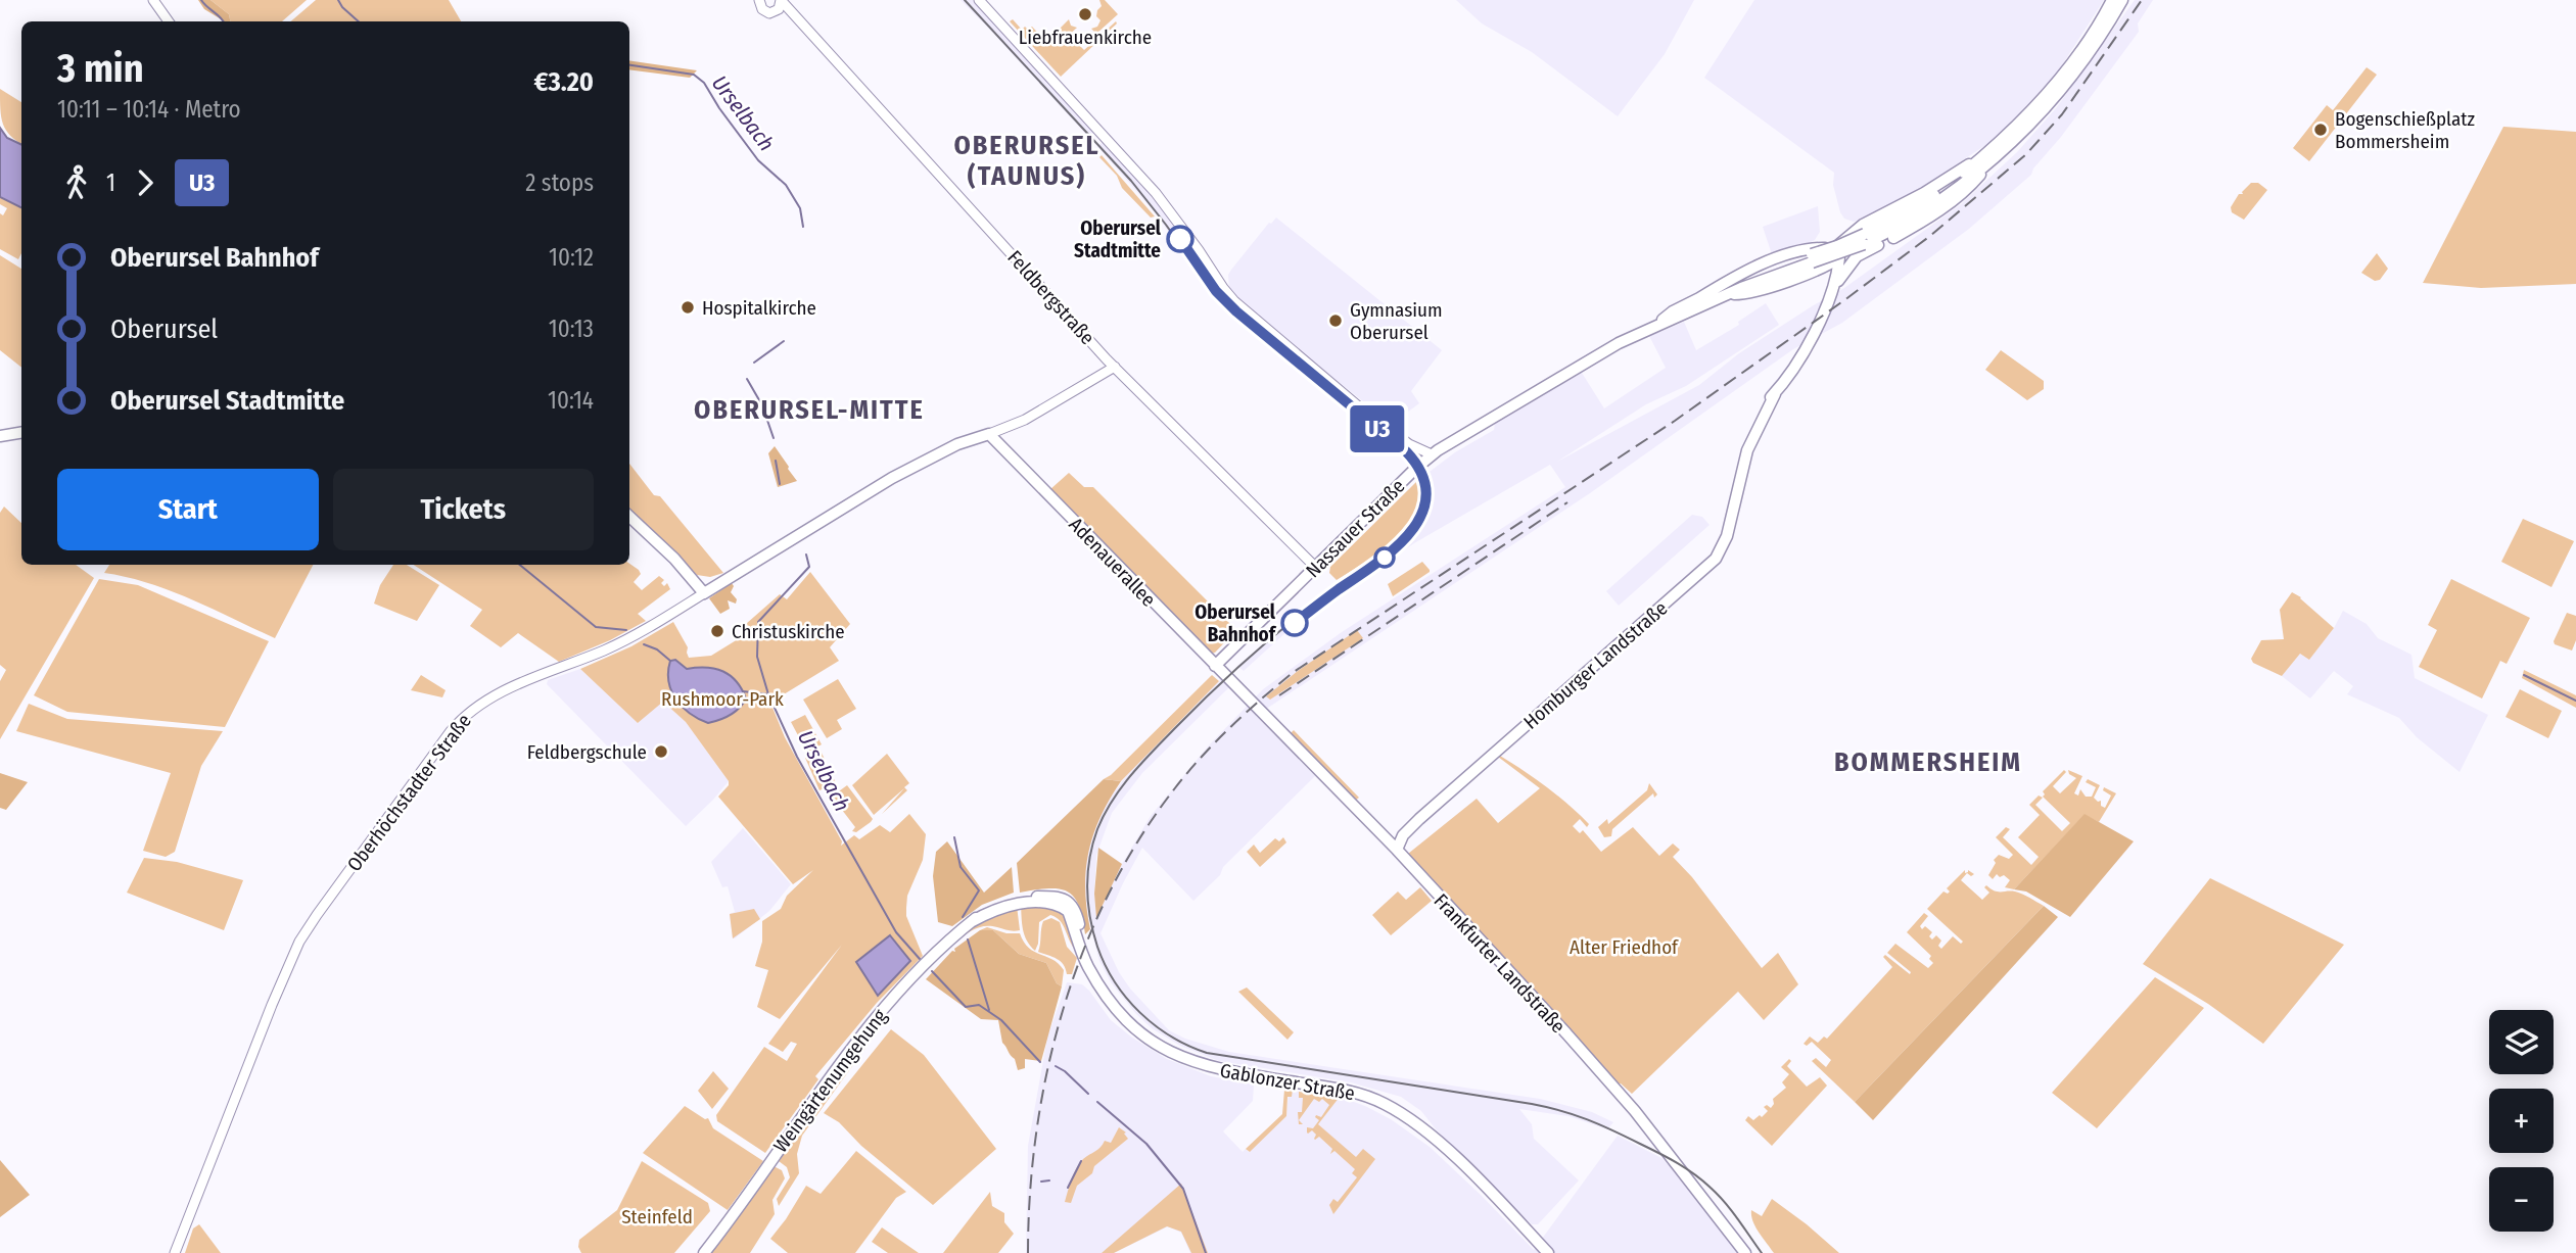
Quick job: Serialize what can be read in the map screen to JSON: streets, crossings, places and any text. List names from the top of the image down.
{
  "streets": {
    "main road": [
      "Nassauer Straße",
      "Adenauerallee",
      "Homburger Landstraße",
      "Oberhöchstadter Straße",
      "Frankfurter Landstraße",
      "Weingärtenumgehung",
      "Gablonzer Straße"
    ],
    "street": ["Feldbergstraße"]
  },
  "crossings": [
    ["Feldbergstraße", "Nassauer Straße"],
    ["Nassauer Straße", "Adenauerallee"],
    ["Adenauerallee", "Oberhöchstadter Straße"],
    ["Adenauerallee", "Frankfurter Landstraße"],
    ["Homburger Landstraße", "Frankfurter Landstraße"],
    ["Weingärtenumgehung", "Gablonzer Straße"]
  ],
  "districts": ["OBERURSEL (TAUNUS)", "OBERURSEL-MITTE", "BOMMERSHEIM"],
  "water": ["Urselbach"],
  "parks": ["Rushmoor-Park", "Alter Friedhof", "Steinfeld"],
  "places": [
    "Liebfrauenkirche",
    "Bogenschießplatz Bommersheim",
    "Oberursel Stadtmitte",
    "Hospitalkirche",
    "Gymnasium Oberursel",
    "Oberursel Bahnhof",
    "Christuskirche",
    "Feldbergschule"
  ],
  "lines": ["metro line U3"],
  "page": {
    "on_map": "U3",
    "heading": ["3 min", "10:11 – 10:14 · Metro", "€3.20"],
    "legs": ["1", "U3", "2 stops"],
    "list": [
      {
        "name": "Oberursel Bahnhof",
        "value": "10:12"
      },
      {
        "name": "Oberursel",
        "value": "10:13"
      },
      {
        "name": "Oberursel Stadtmitte",
        "value": "10:14"
      }
    ],
    "buttons": ["Start", "Tickets"],
    "map_buttons": ["+", "−"]
  }
}
